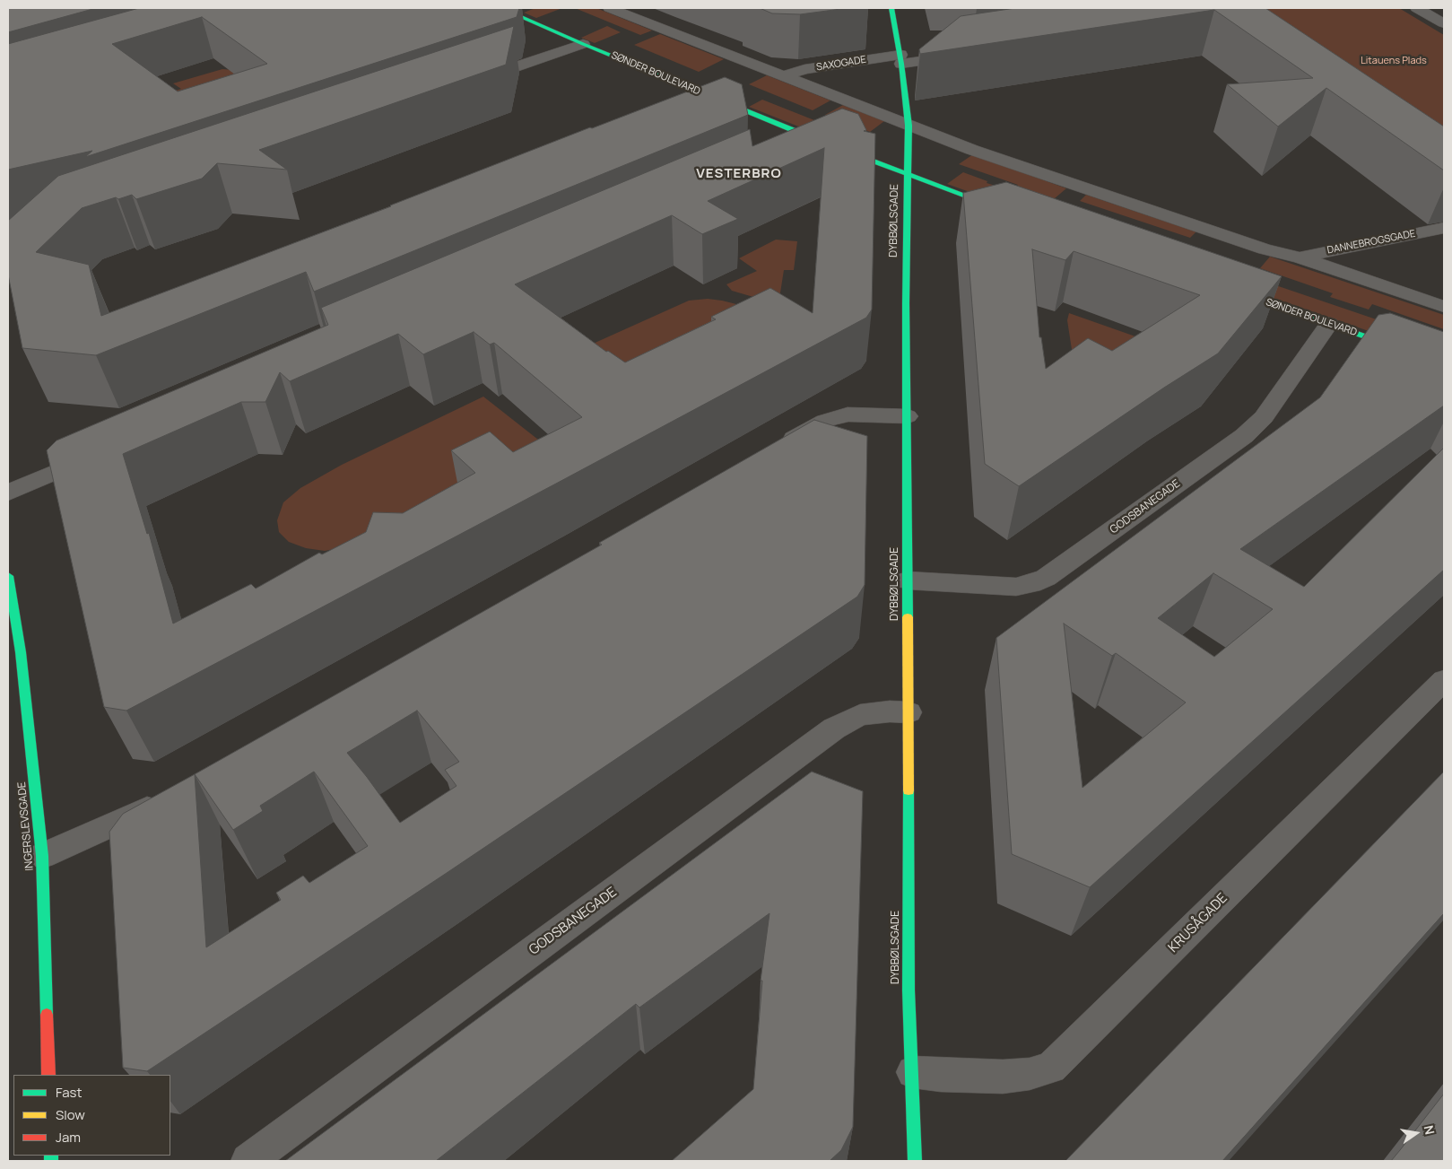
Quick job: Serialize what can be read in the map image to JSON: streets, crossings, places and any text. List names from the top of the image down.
{
  "streets": {
    "street": [
      "SAXOGADE",
      "SØNDER BOULEVARD",
      "DYBBØLSGADE",
      "DANNEBROGSGADE",
      "GODSBANEGADE",
      "INGERSLEVSGADE",
      "KRUSÅGADE"
    ]
  },
  "crossings": [
    ["SAXOGADE", "DYBBØLSGADE"],
    ["SØNDER BOULEVARD", "DYBBØLSGADE"],
    ["SØNDER BOULEVARD", "GODSBANEGADE"],
    ["DYBBØLSGADE", "GODSBANEGADE"],
    ["DYBBØLSGADE", "KRUSÅGADE"]
  ],
  "districts": ["VESTERBRO"],
  "parks": ["Litauens Plads"],
  "legend": ["Fast", "Slow", "Jam"],
  "north": "right"
}
